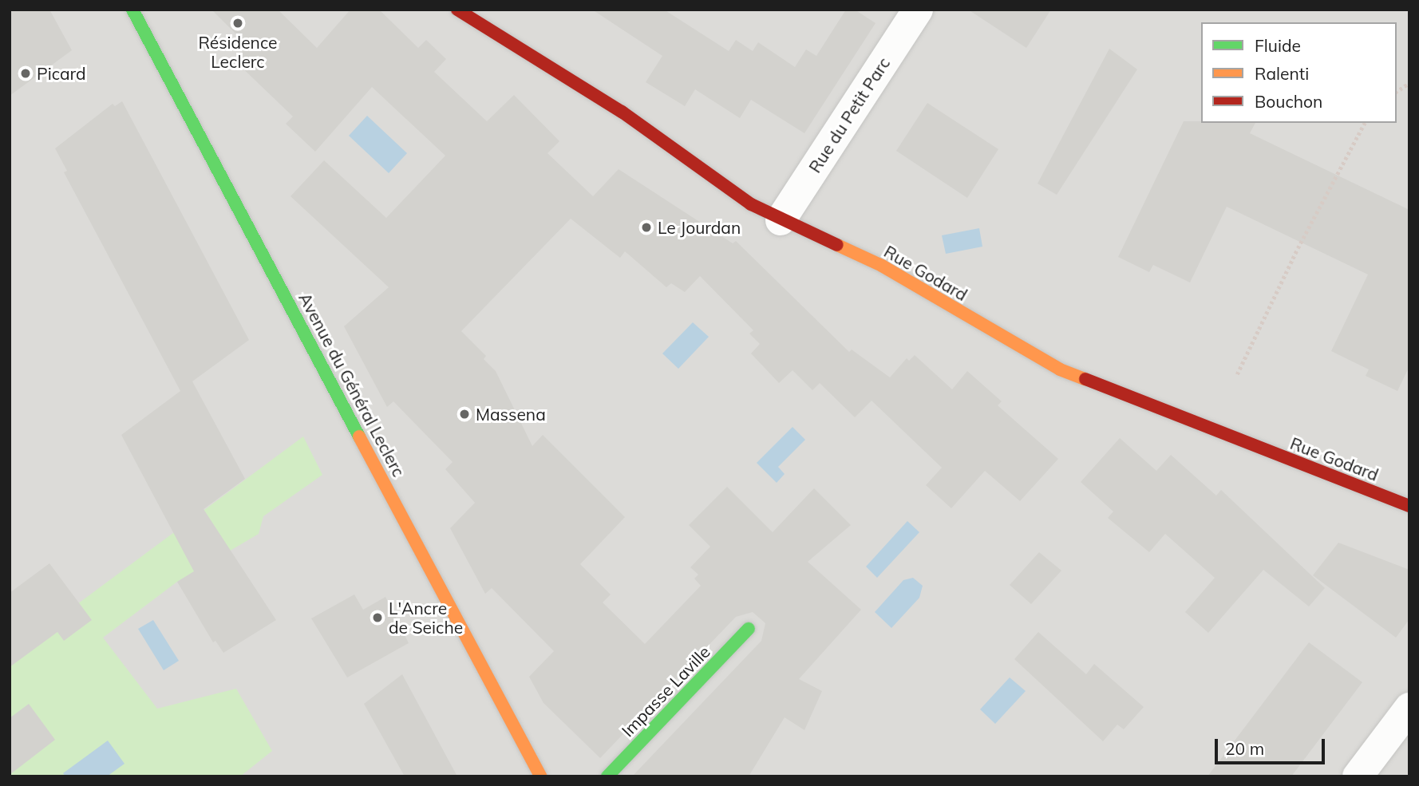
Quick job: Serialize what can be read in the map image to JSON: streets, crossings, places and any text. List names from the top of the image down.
{
  "streets": {
    "street": [
      "Rue du Petit Parc",
      "Rue Godard",
      "Avenue du Général Leclerc",
      "Impasse Laville"
    ]
  },
  "crossings": [
    ["Rue du Petit Parc", "Rue Godard"]
  ],
  "places": [
    "Résidence Leclerc",
    "Picard",
    "Le Jourdan",
    "Massena",
    "L'Ancre de Seiche"
  ],
  "legend": ["Fluide", "Ralenti", "Bouchon"],
  "scale_bar": "20 m"
}
